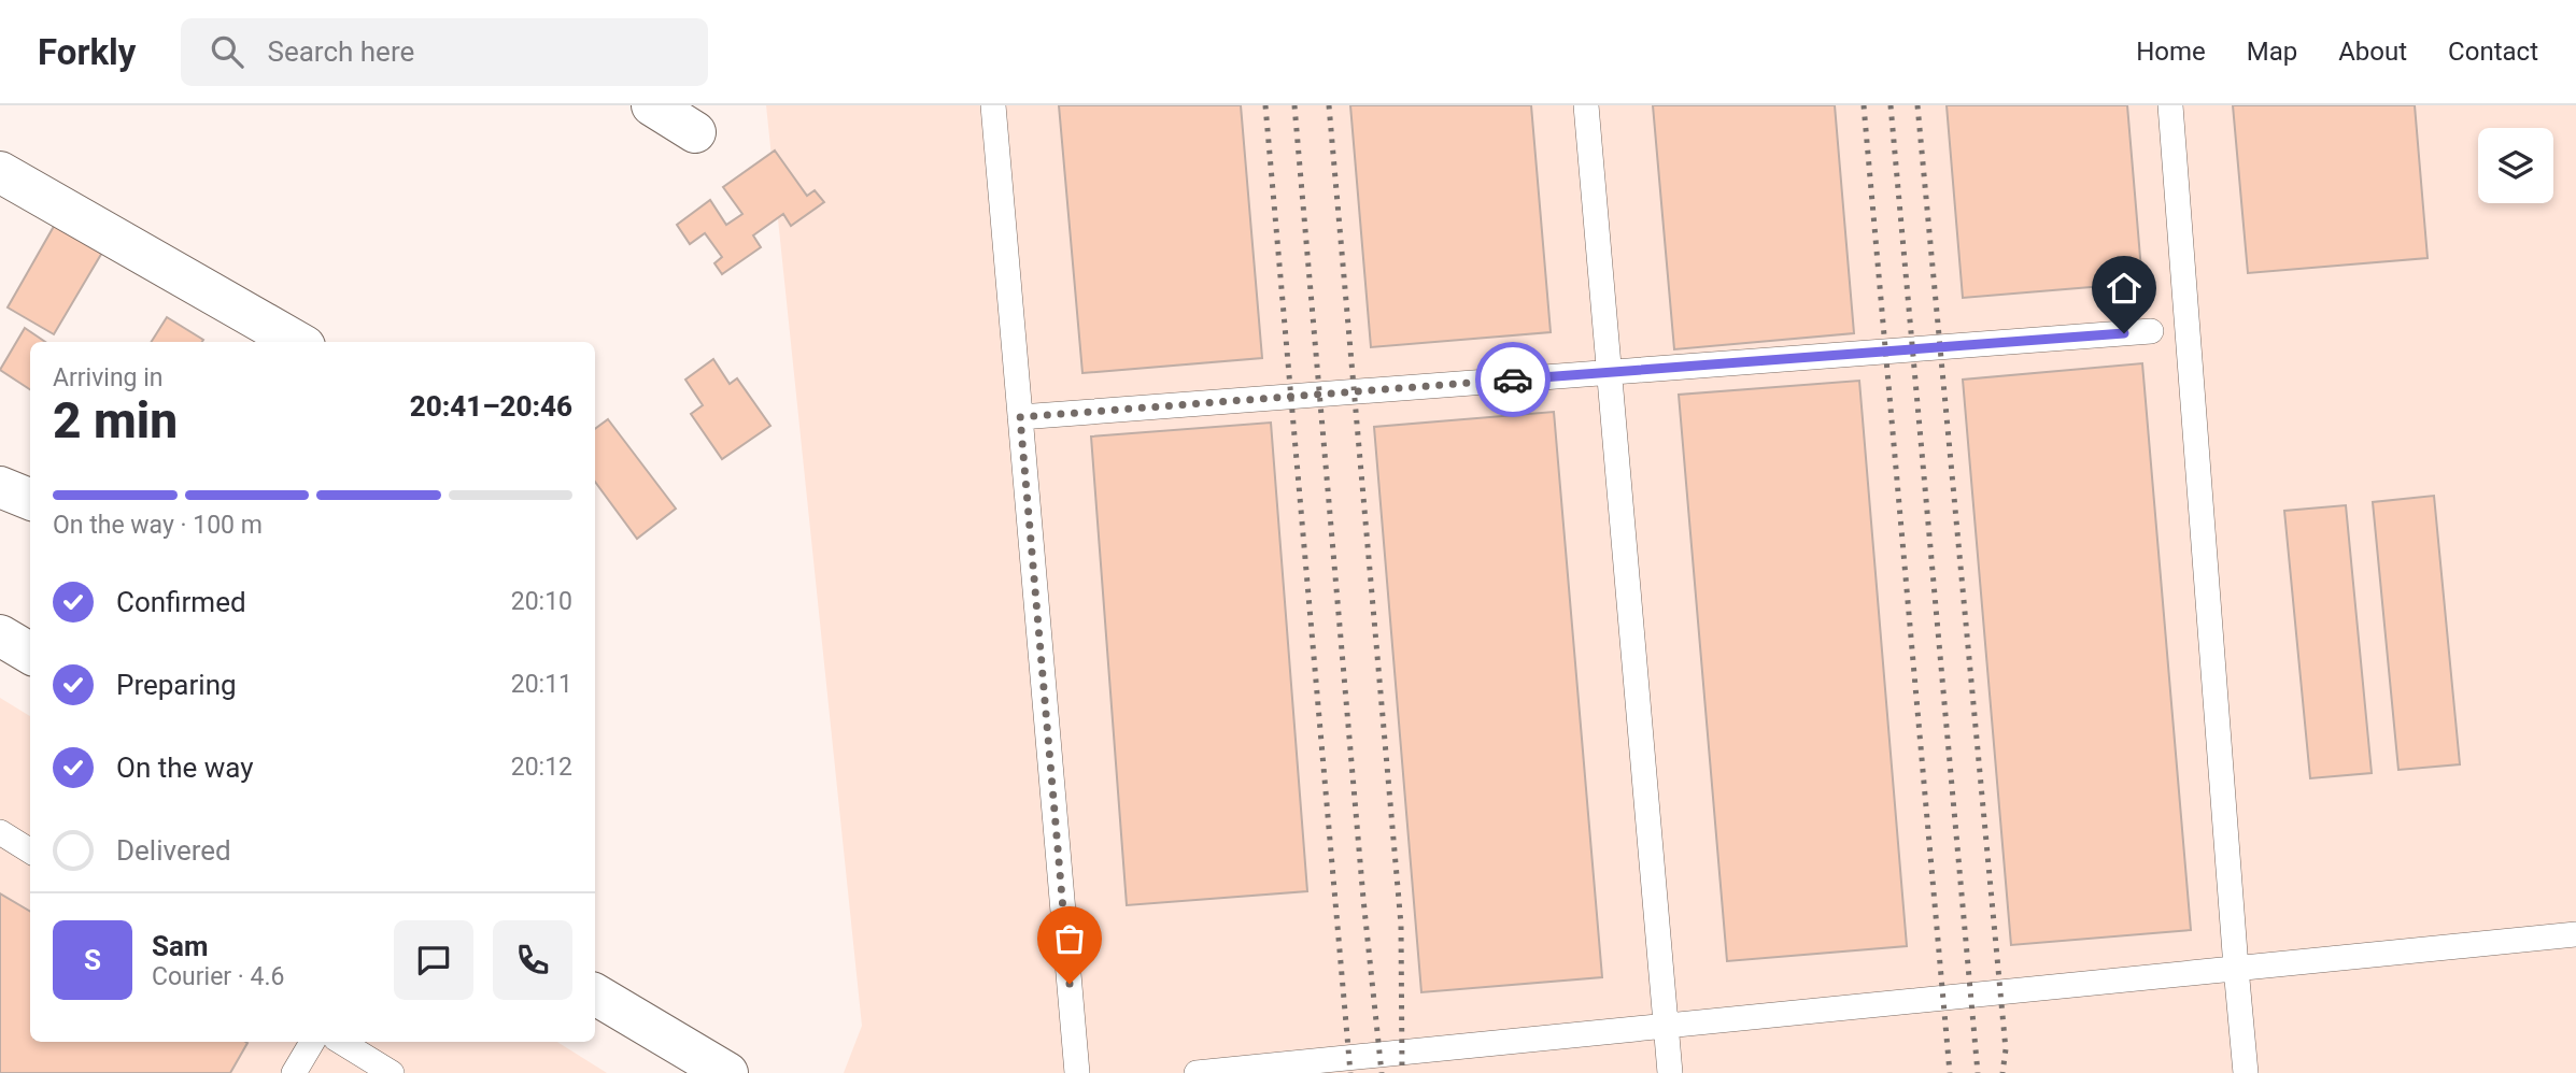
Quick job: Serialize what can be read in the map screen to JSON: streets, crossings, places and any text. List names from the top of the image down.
{
  "page": {
    "header": "Forkly",
    "search": "Search here",
    "nav": [
      "Home",
      "Map",
      "About",
      "Contact"
    ],
    "heading": ["2 min", "Arriving in", "20:41–20:46"],
    "panel": ["Sam", "Courier · 4.6"],
    "bar": "On the way · 100 m",
    "list": [
      ["Confirmed", "20:10"],
      ["Preparing", "20:11"],
      ["On the way", "20:12"],
      "Delivered"
    ],
    "round": "S"
  }
}
